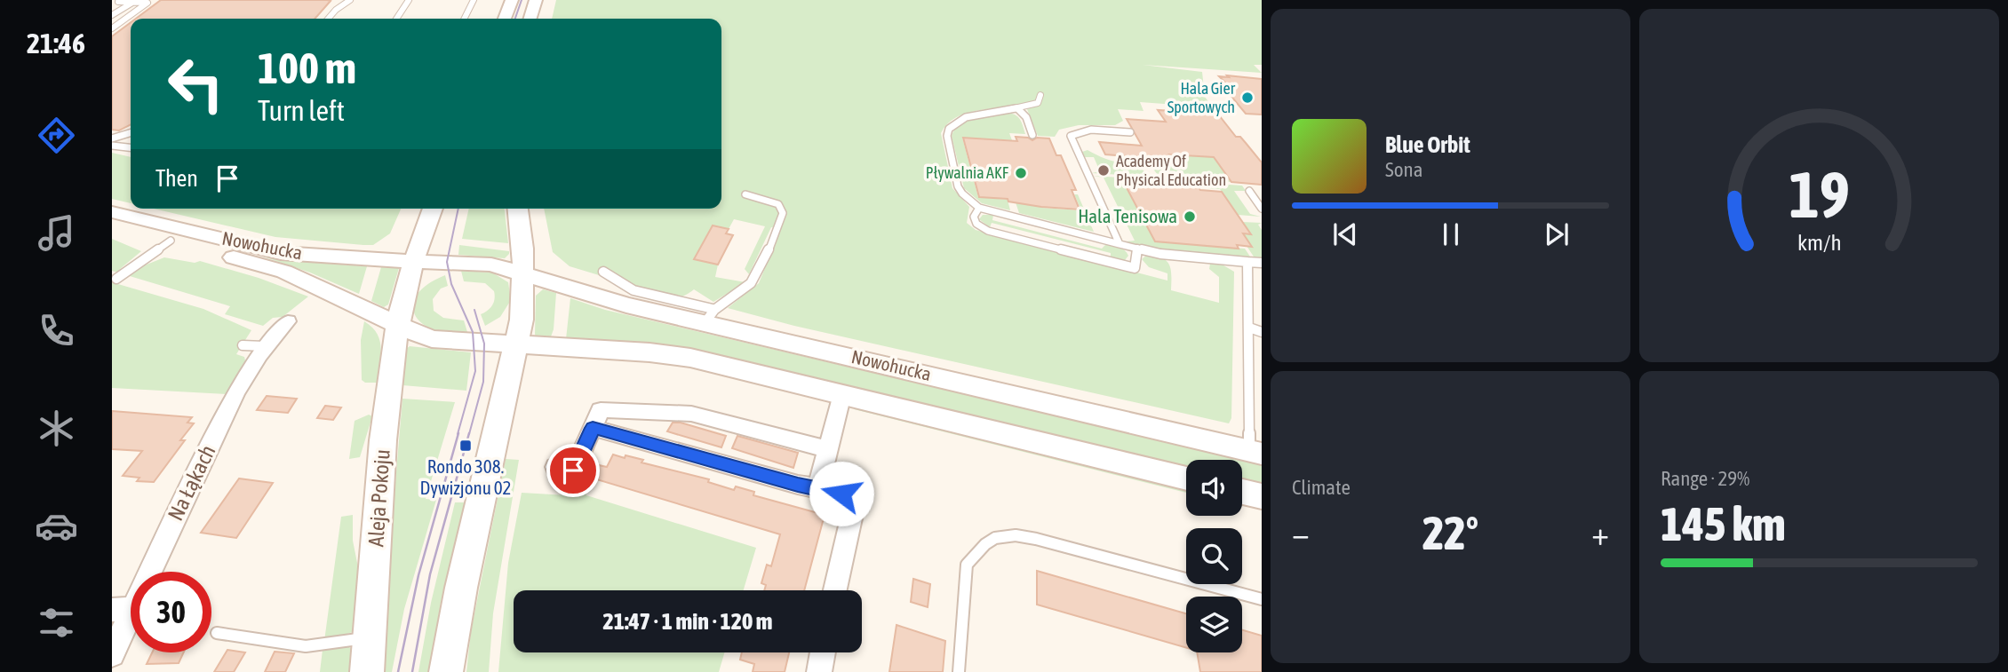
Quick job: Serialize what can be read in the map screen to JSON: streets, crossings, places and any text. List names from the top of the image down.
{
  "streets": {
    "main road": ["Nowohucka", "Aleja Pokoju"],
    "street": ["Na Łąkach"]
  },
  "crossings": [
    ["Nowohucka", "Aleja Pokoju"]
  ],
  "places": {
    "other": [
      "Hala Gier Sportowych",
      "Academy Of Physical Education",
      "Pływalnia AKF",
      "Hala Tenisowa"
    ],
    "transit": ["Rondo 308. Dywizjonu 02"]
  },
  "page": {
    "tabs": "21:46",
    "turn": ["100 m", "Turn left"],
    "song": ["Blue Orbit", "Sona"],
    "then": "Then",
    "tile": [
      "Climate",
      ["Range · 29%", "145 km"]
    ],
    "heat": ["−", "22°", "+"],
    "limit": "30",
    "trip": "21:47 · 1 min · 120 m",
    "gauge": ["19", "km/h"]
  }
}
